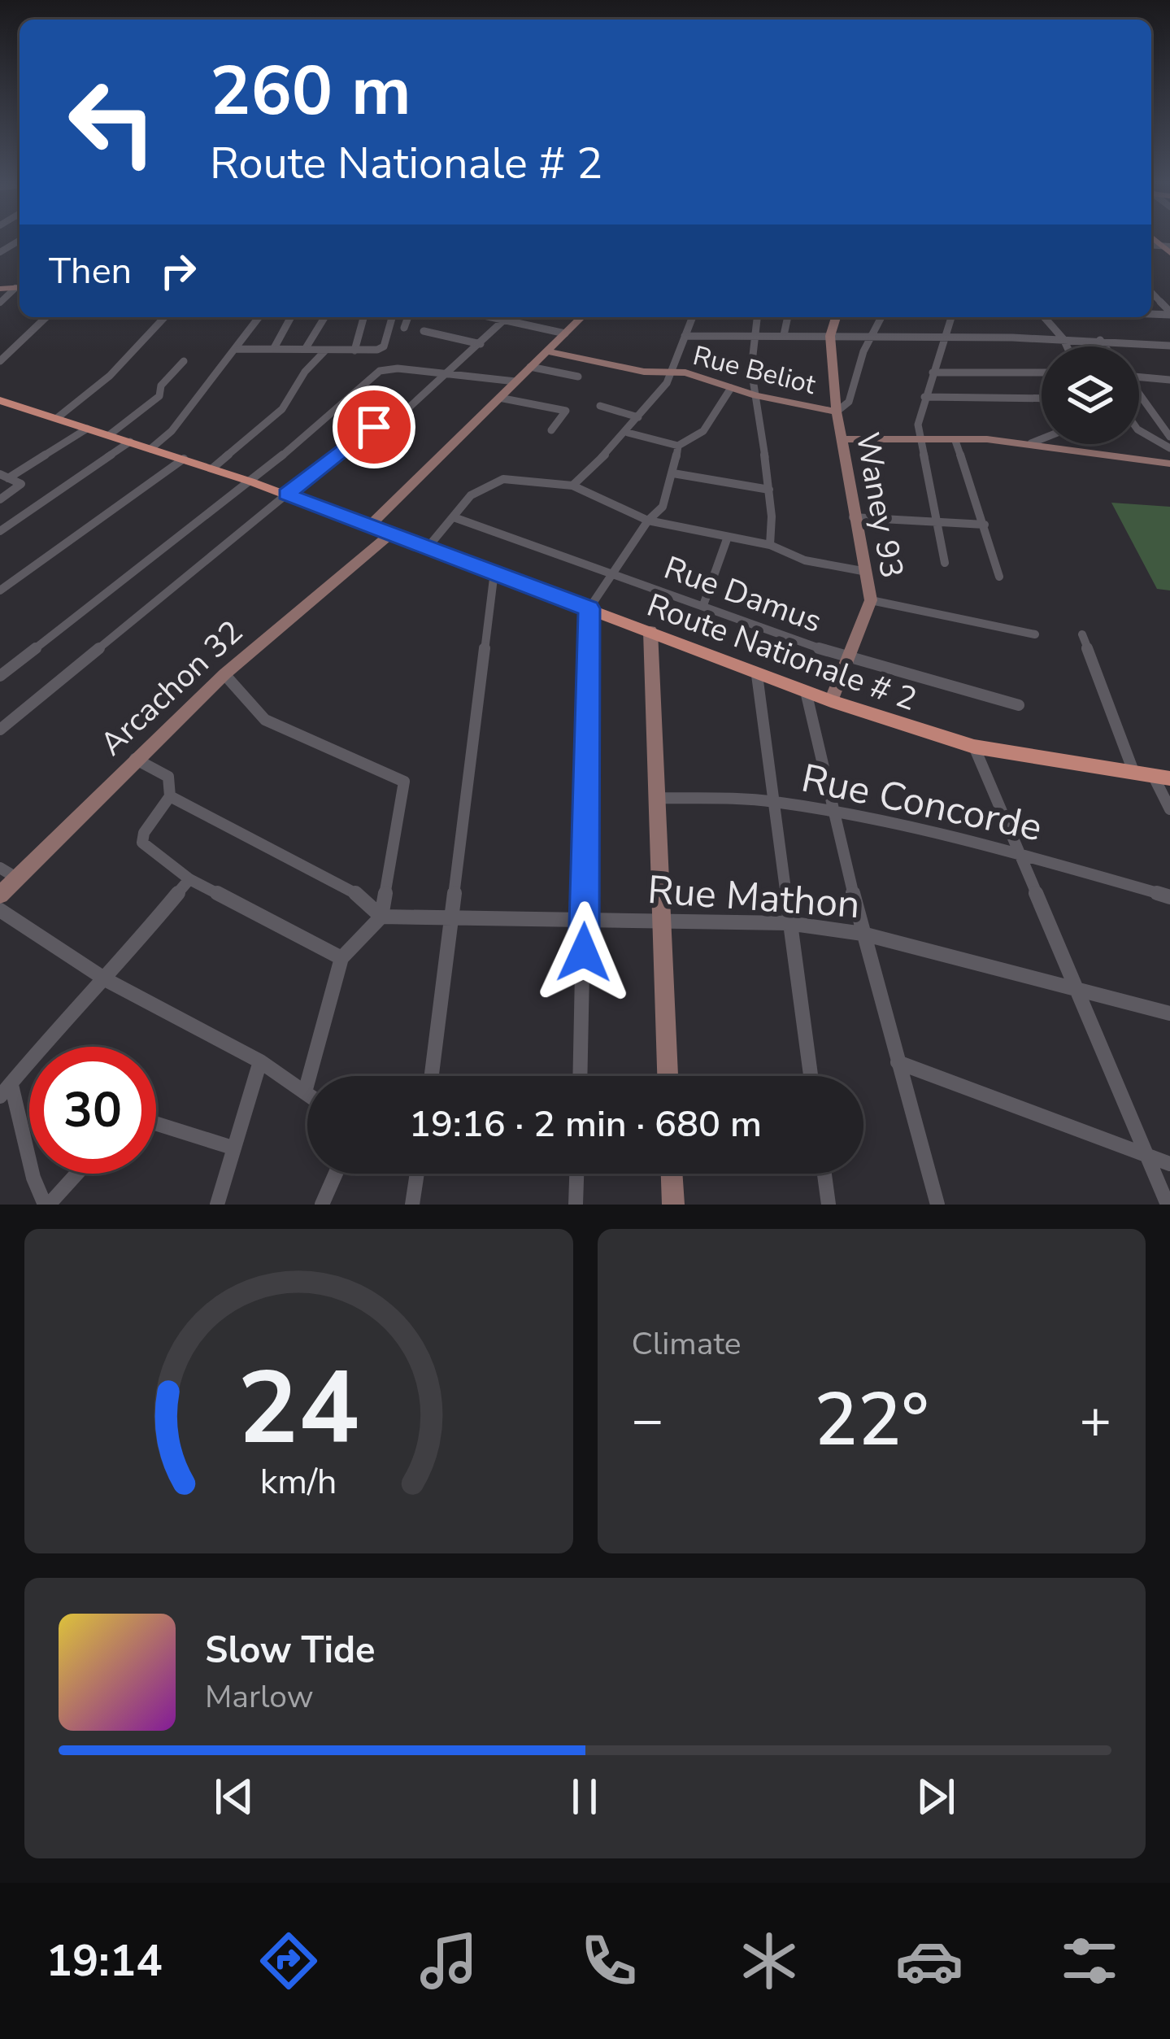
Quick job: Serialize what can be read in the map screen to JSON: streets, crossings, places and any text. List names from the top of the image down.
{
  "streets": {
    "main road": ["Route Nationale # 2"],
    "street": [
      "Rue Beliot",
      "Waney 93",
      "Rue Damus",
      "Arcachon 32",
      "Rue Concorde",
      "Rue Mathon"
    ]
  },
  "crossings": [
    ["Rue Beliot", "Waney 93"],
    ["Waney 93", "Rue Damus"],
    ["Waney 93", "Route Nationale # 2"],
    ["Route Nationale # 2", "Arcachon 32"]
  ],
  "page": {
    "turn": ["260 m", "Route Nationale # 2"],
    "then": "Then",
    "limit": "30",
    "trip": "19:16 · 2 min · 680 m",
    "tile": "Climate",
    "heat": ["−", "22°", "+"],
    "song": ["Slow Tide", "Marlow"],
    "tabs": "19:14",
    "gauge": ["24", "km/h"]
  }
}
